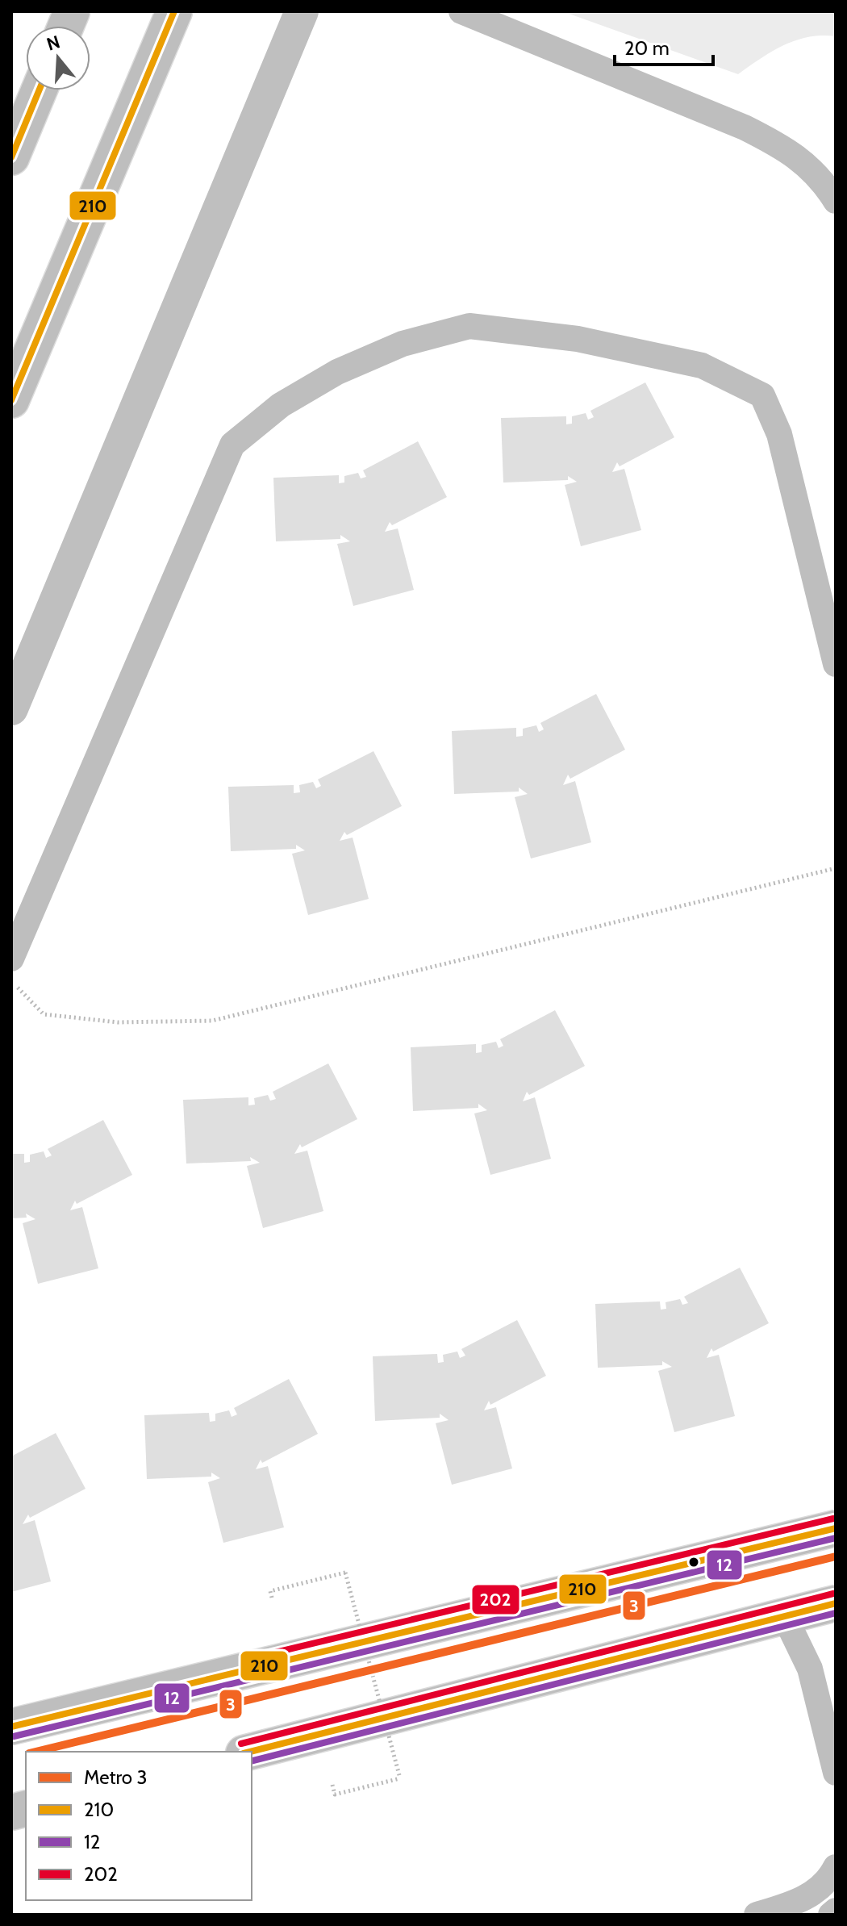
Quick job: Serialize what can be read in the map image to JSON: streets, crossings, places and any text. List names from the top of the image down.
{
  "lines": [
    "transit line 210",
    "transit line 202",
    "transit line 12",
    "metro line 3"
  ],
  "legend": [
    "Metro 3",
    "210",
    "12",
    "202"
  ],
  "scale_bar": "20 m",
  "north": "top"
}
